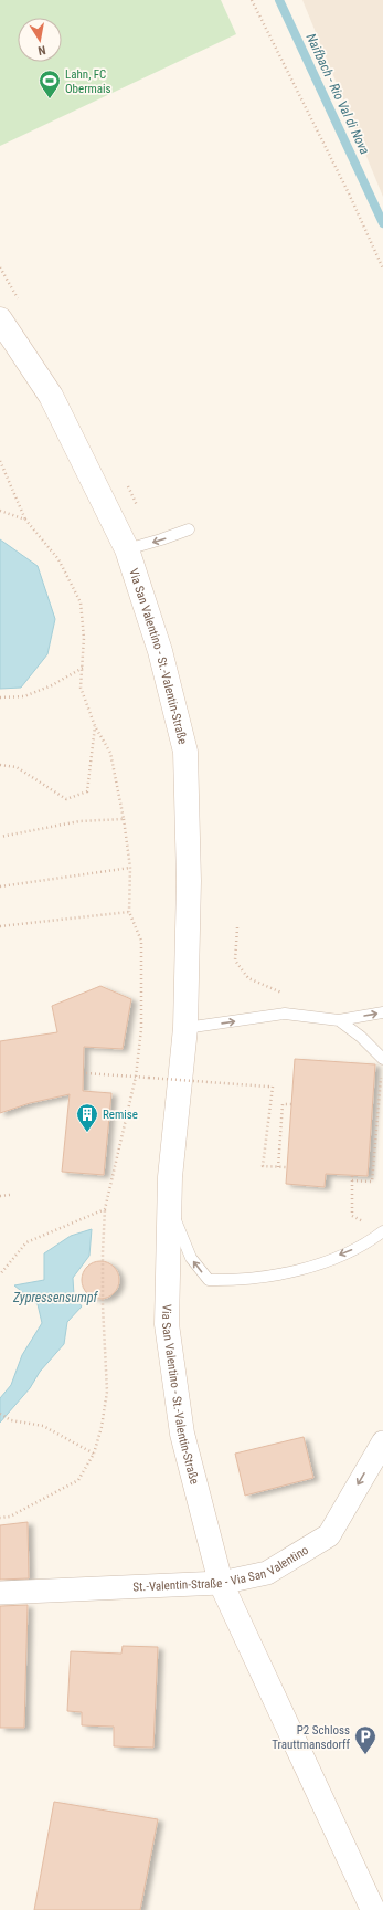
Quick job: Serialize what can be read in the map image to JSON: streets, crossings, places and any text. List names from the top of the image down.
{
  "streets": {
    "main road": ["Via San Valentino - St.-Valentin-Straße"],
    "street": ["St.-Valentin-Straße - Via San Valentino"]
  },
  "crossings": [
    ["Via San Valentino - St.-Valentin-Straße", "St.-Valentin-Straße - Via San Valentino"]
  ],
  "one_way": ["St.-Valentin-Straße - Via San Valentino"],
  "water": ["Naifbach - Rio Val di Nova", "Zypressensumpf"],
  "places": {
    "sports": ["Lahn, FC Obermais"],
    "building": ["Remise"],
    "parking": ["P2 Schloss Trauttmansdorff"]
  },
  "north": "bottom"
}
